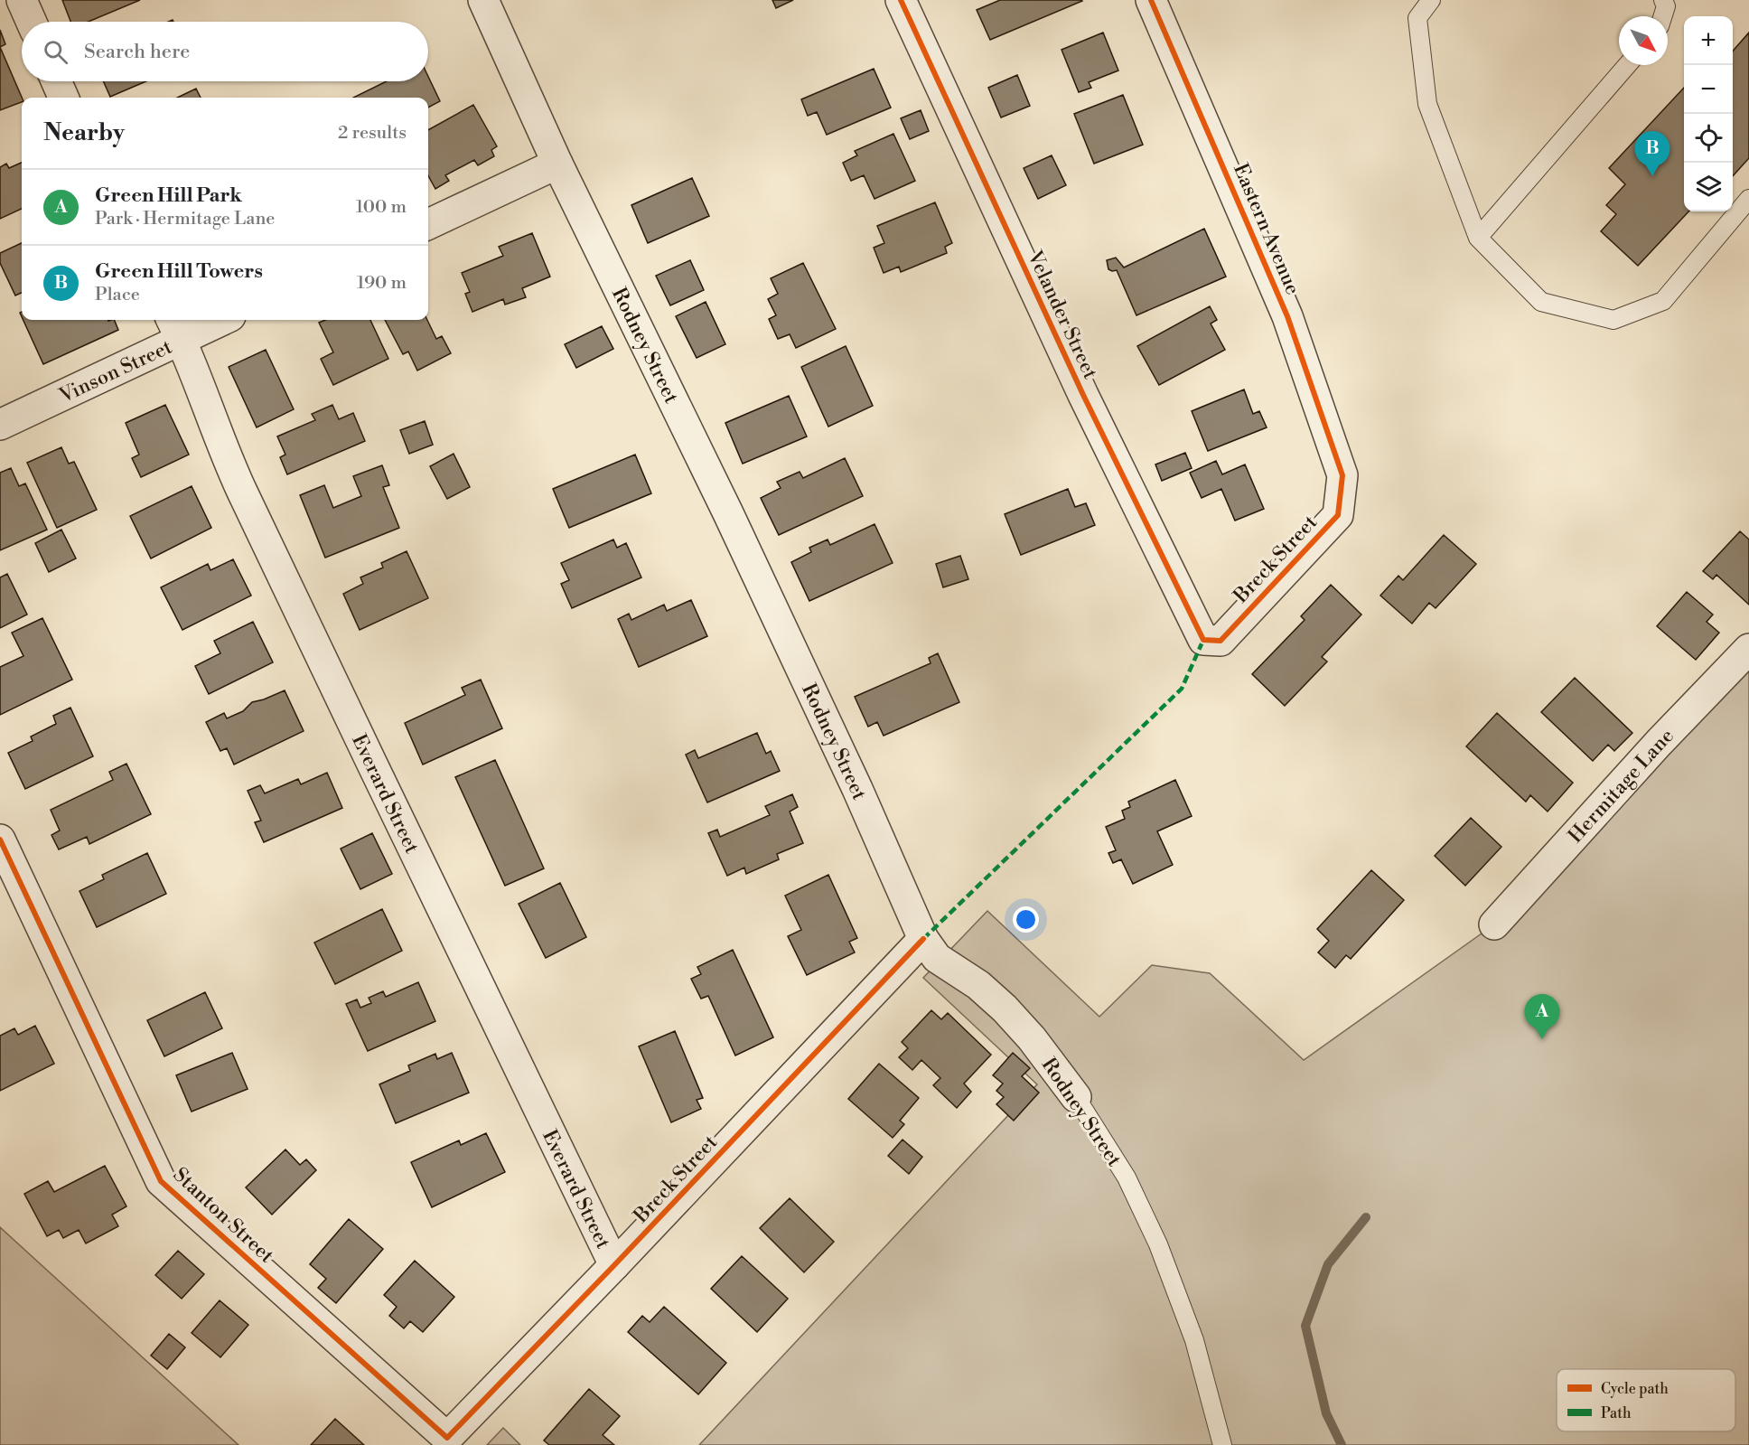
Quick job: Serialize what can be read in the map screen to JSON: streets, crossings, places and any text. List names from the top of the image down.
{
  "streets": {
    "street": [
      "Eastern Avenue",
      "Velander Street",
      "Rodney Street",
      "Vinson Street",
      "Breck Street",
      "Hermitage Lane",
      "Everard Street",
      "Stanton Street"
    ]
  },
  "crossings": [
    ["Eastern Avenue", "Breck Street"],
    ["Velander Street", "Breck Street"],
    ["Rodney Street", "Breck Street"],
    ["Vinson Street", "Everard Street"],
    ["Breck Street", "Everard Street"],
    ["Breck Street", "Stanton Street"]
  ],
  "legend": ["Cycle path", "Path"],
  "north": "bottom right",
  "page": {
    "map_buttons": ["+", "−"],
    "search": "Search here",
    "heading": ["Nearby", "2 results"],
    "pins": ["B", "A"],
    "list": [
      {
        "mark": "A",
        "name": "Green Hill Park",
        "note": "Park · Hermitage Lane",
        "value": "100 m"
      },
      {
        "mark": "B",
        "name": "Green Hill Towers",
        "note": "Place",
        "value": "190 m"
      }
    ]
  }
}
